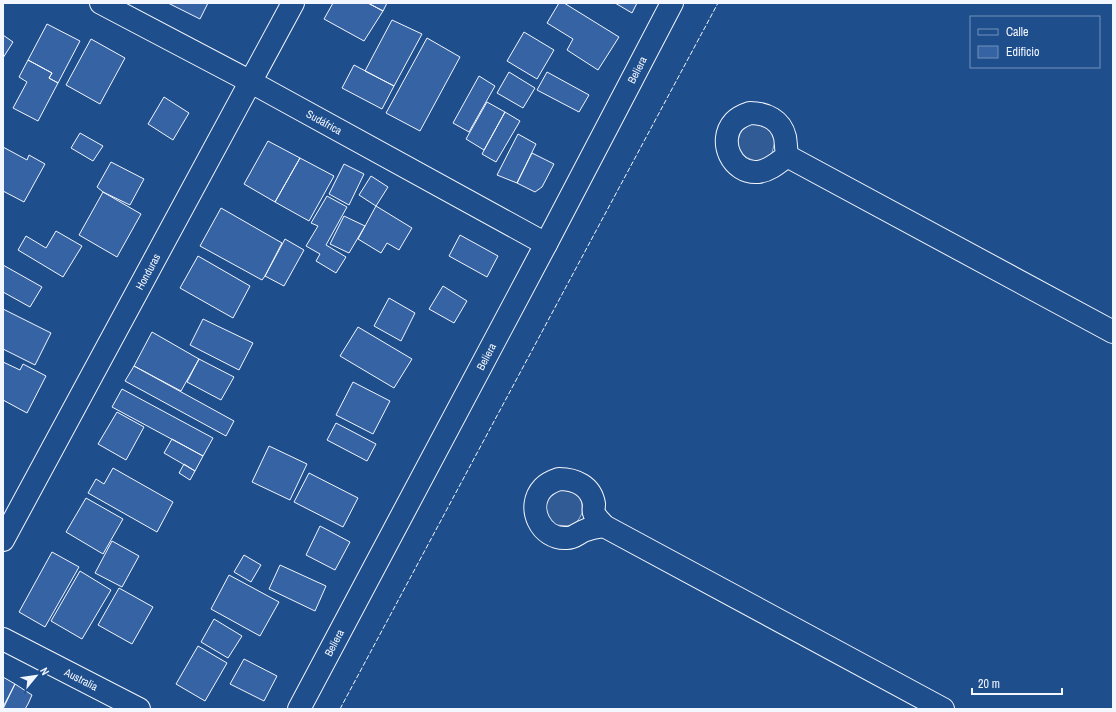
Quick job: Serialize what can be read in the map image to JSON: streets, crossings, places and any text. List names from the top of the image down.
{
  "streets": {
    "street": [
      "Beliera",
      "Sudáfrica",
      "Honduras",
      "Australia"
    ]
  },
  "crossings": [
    ["Beliera", "Sudáfrica"],
    ["Sudáfrica", "Honduras"]
  ],
  "legend": ["Calle", "Edificio"],
  "scale_bar": "20 m",
  "north": "top right"
}
